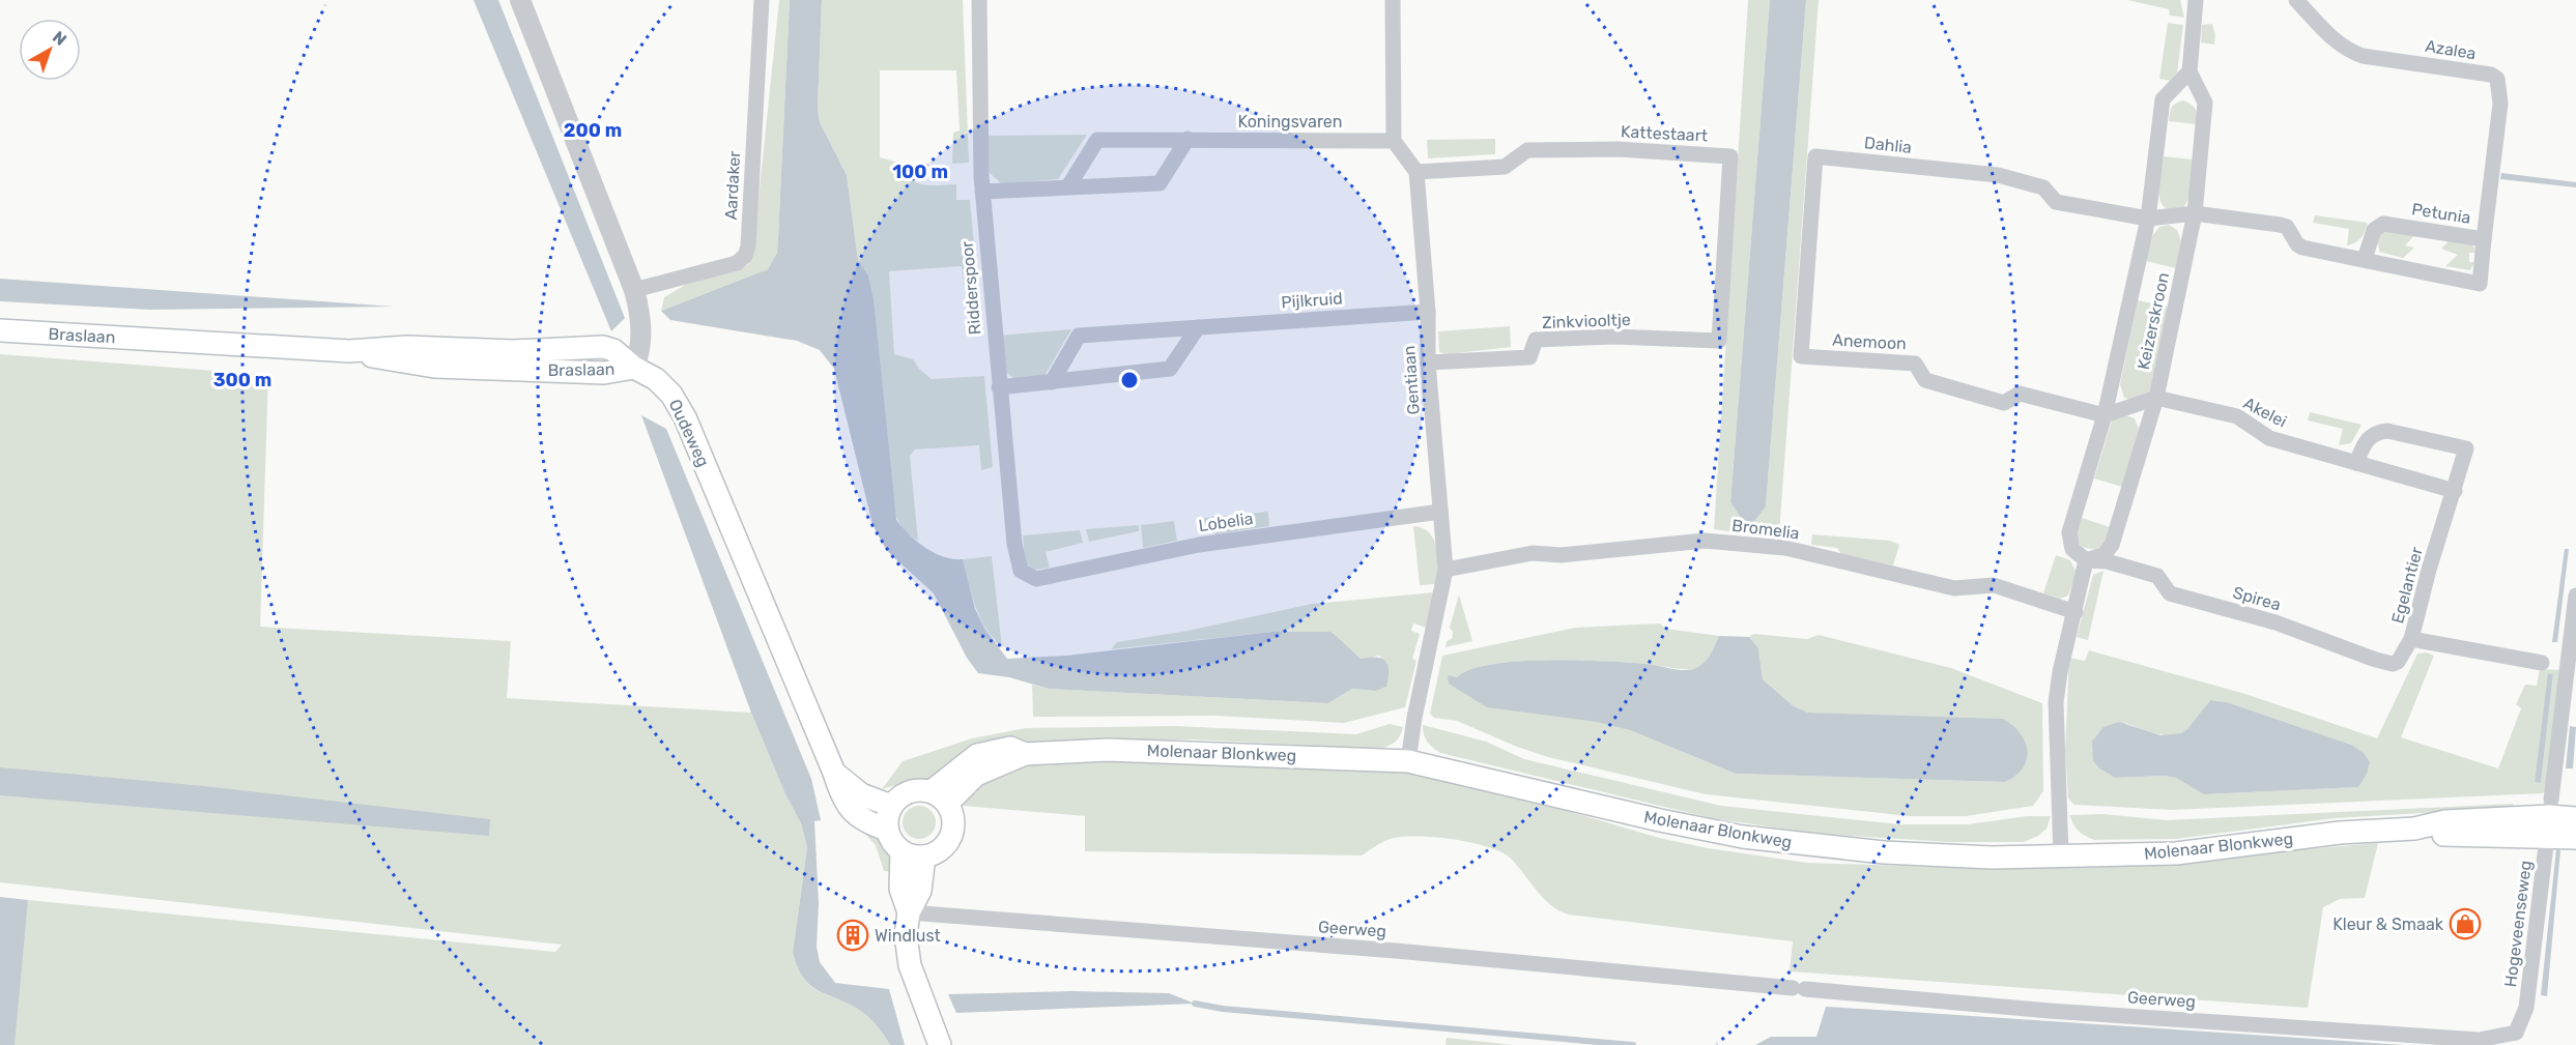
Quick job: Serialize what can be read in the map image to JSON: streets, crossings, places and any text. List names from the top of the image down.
{
  "streets": {
    "main road": ["Braslaan", "Oudeweg", "Molenaar Blonkweg"],
    "street": [
      "Azalea",
      "Koningsvaren",
      "Kattestaart",
      "Dahlia",
      "Aardaker",
      "Petunia",
      "Ridderspoor",
      "Pijlkruid",
      "Zinkviooltje",
      "Keizerskroon",
      "Anemoon",
      "Gentiaan",
      "Akelei",
      "Lobelia",
      "Bromelia",
      "Egelantier",
      "Spirea",
      "Hogeveenseweg",
      "Geerweg"
    ]
  },
  "crossings": [
    ["Azalea", "Petunia"],
    ["Kattestaart", "Zinkviooltje"],
    ["Kattestaart", "Gentiaan"],
    ["Dahlia", "Petunia"],
    ["Dahlia", "Keizerskroon"],
    ["Dahlia", "Anemoon"],
    ["Petunia", "Keizerskroon"],
    ["Ridderspoor", "Lobelia"],
    ["Pijlkruid", "Gentiaan"],
    ["Zinkviooltje", "Gentiaan"],
    ["Keizerskroon", "Anemoon"],
    ["Keizerskroon", "Akelei"],
    ["Keizerskroon", "Spirea"],
    ["Braslaan", "Oudeweg"],
    ["Gentiaan", "Lobelia"],
    ["Gentiaan", "Bromelia"],
    ["Gentiaan", "Molenaar Blonkweg"],
    ["Akelei", "Egelantier"],
    ["Oudeweg", "Molenaar Blonkweg"],
    ["Egelantier", "Spirea"],
    ["Molenaar Blonkweg", "Hogeveenseweg"],
    ["Hogeveenseweg", "Geerweg"]
  ],
  "places": {
    "shop": ["Kleur & Smaak"],
    "building": ["Windlust"]
  },
  "north": "top right",
  "rings": ["200 m", "100 m", "300 m"]
}
